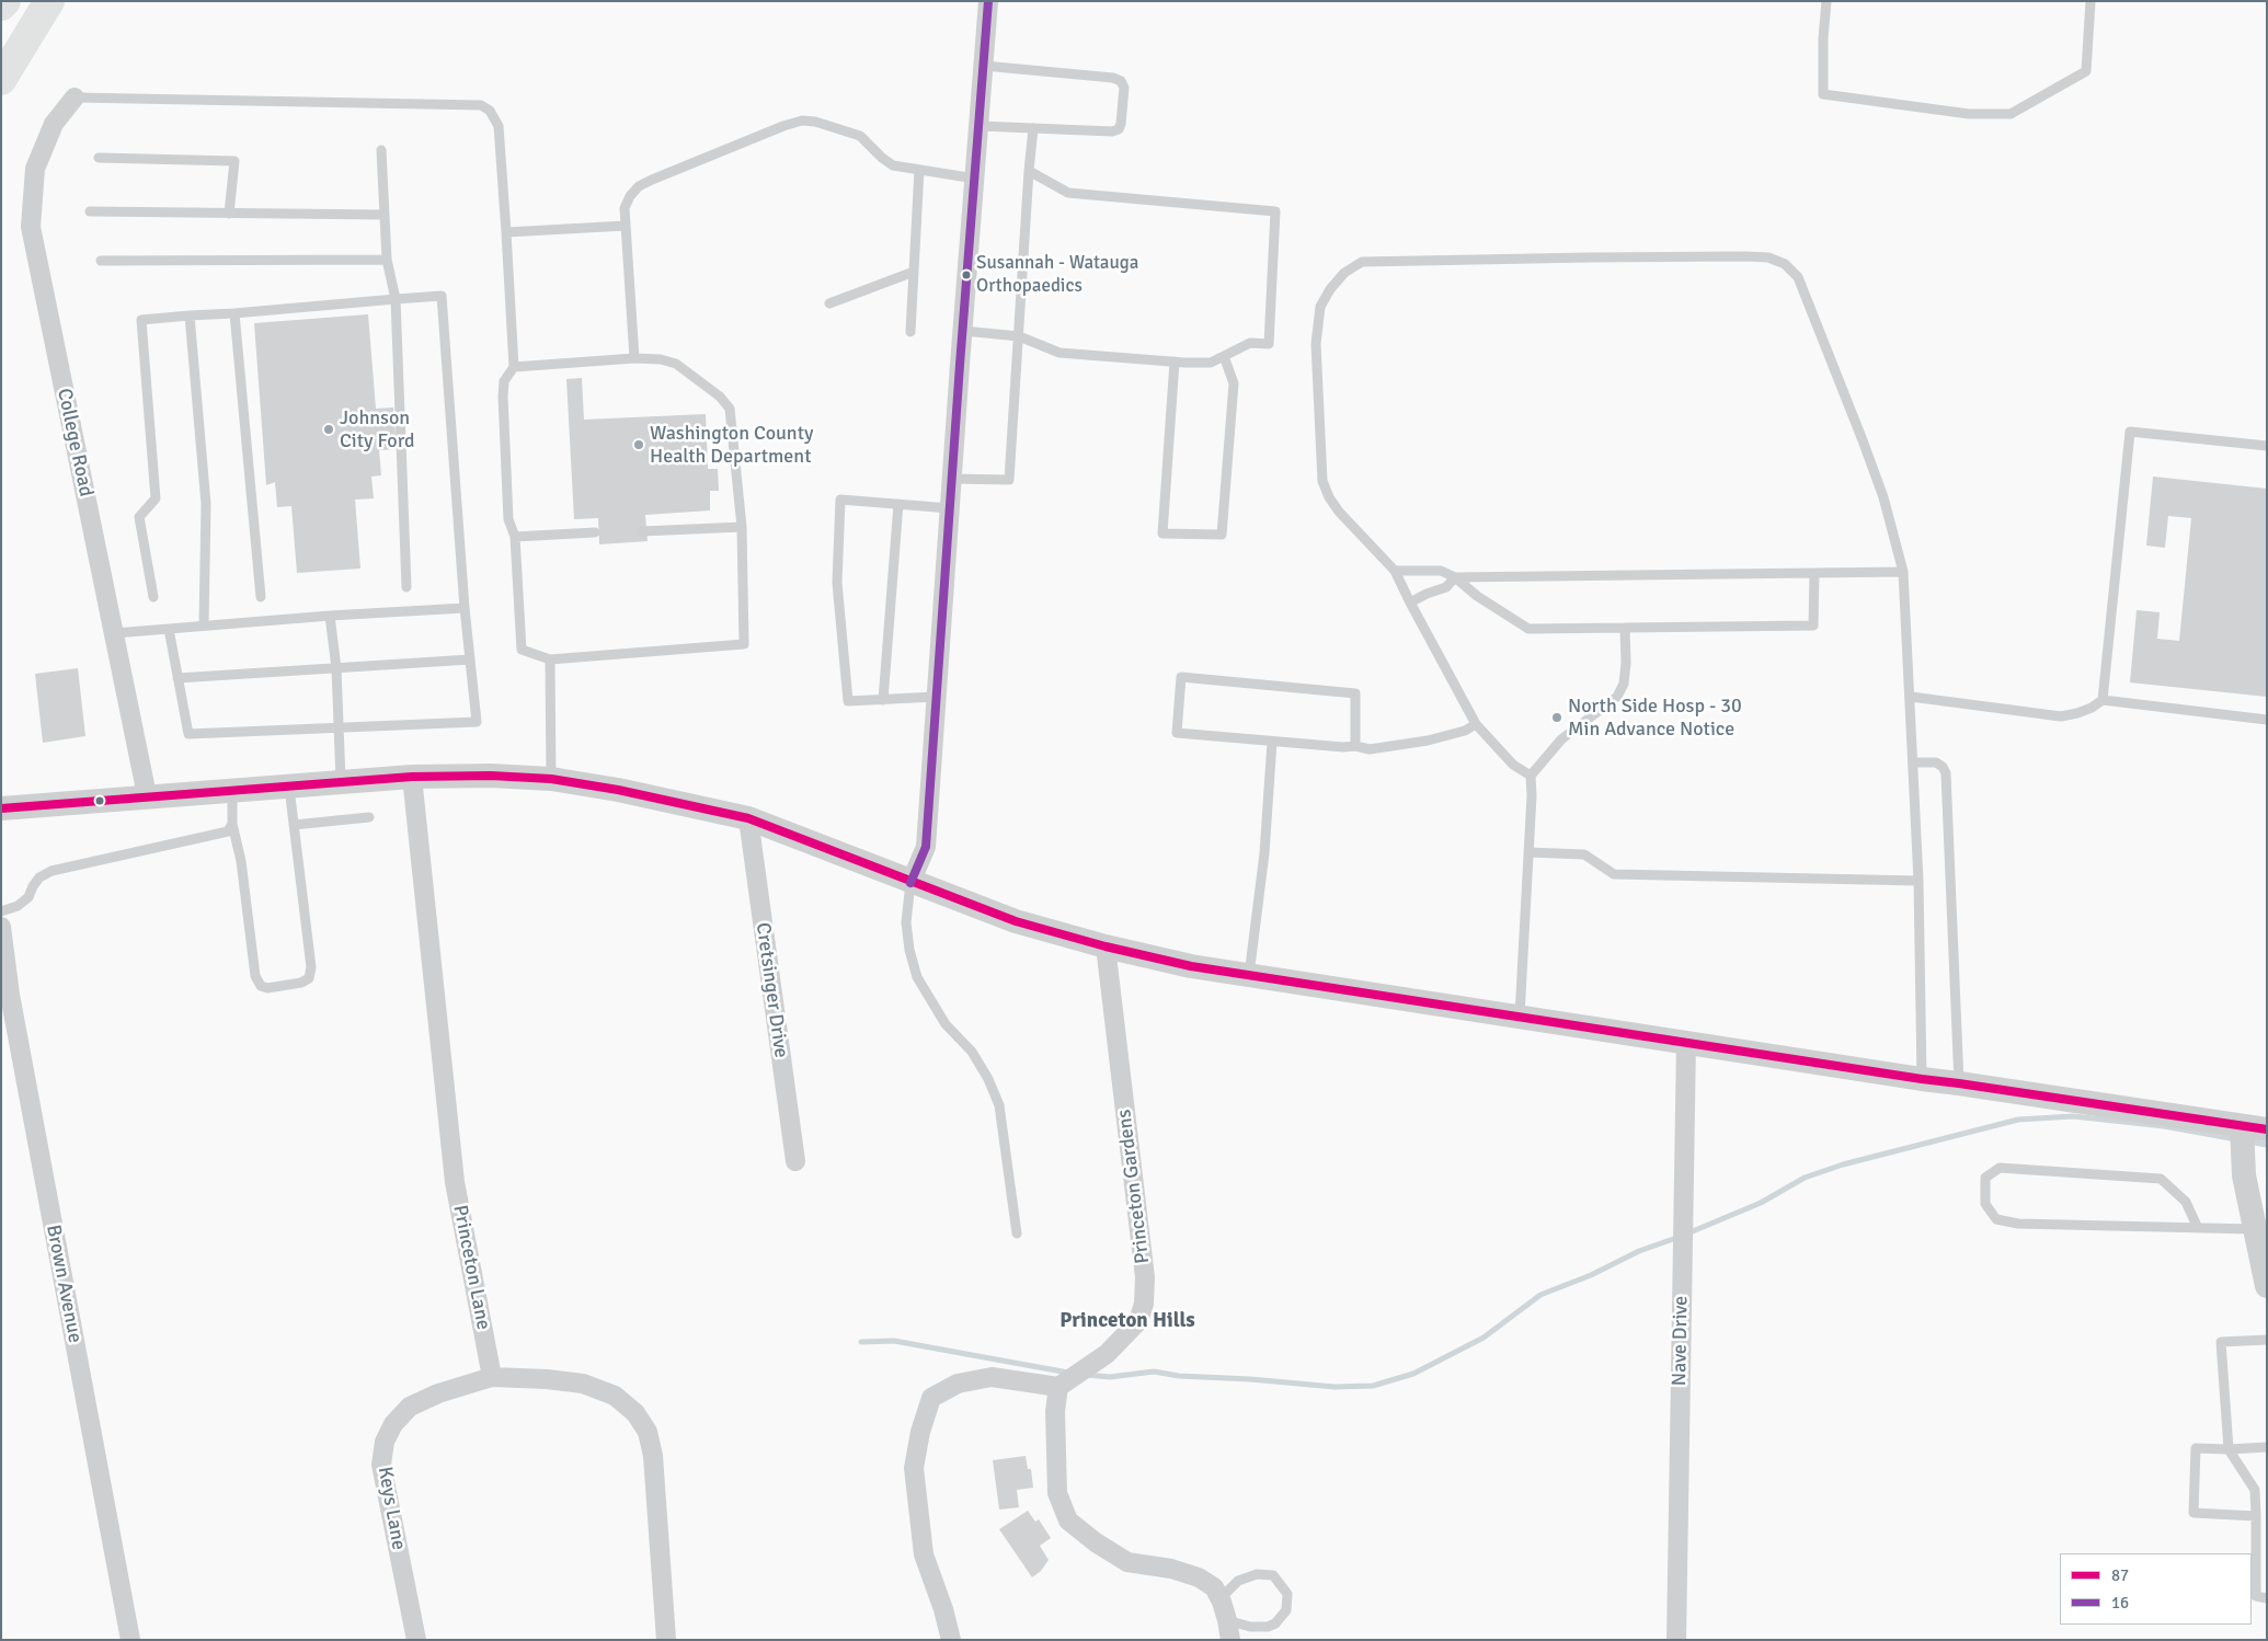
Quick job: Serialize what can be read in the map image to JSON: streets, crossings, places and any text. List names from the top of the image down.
{
  "streets": {
    "street": [
      "College Road",
      "Cretsinger Drive",
      "Princeton Gardens",
      "Princeton Lane",
      "Brown Avenue",
      "Nave Drive",
      "Keys Lane"
    ]
  },
  "crossings": [
    ["Princeton Lane", "Keys Lane"]
  ],
  "districts": ["Princeton Hills"],
  "places": [
    "Susannah - Watauga Orthopaedics",
    "Johnson City Ford",
    "Washington County Health Department",
    "North Side Hosp - 30 Min Advance Notice"
  ],
  "lines": ["transit line 16", "transit line 87"],
  "legend": ["87", "16"]
}
